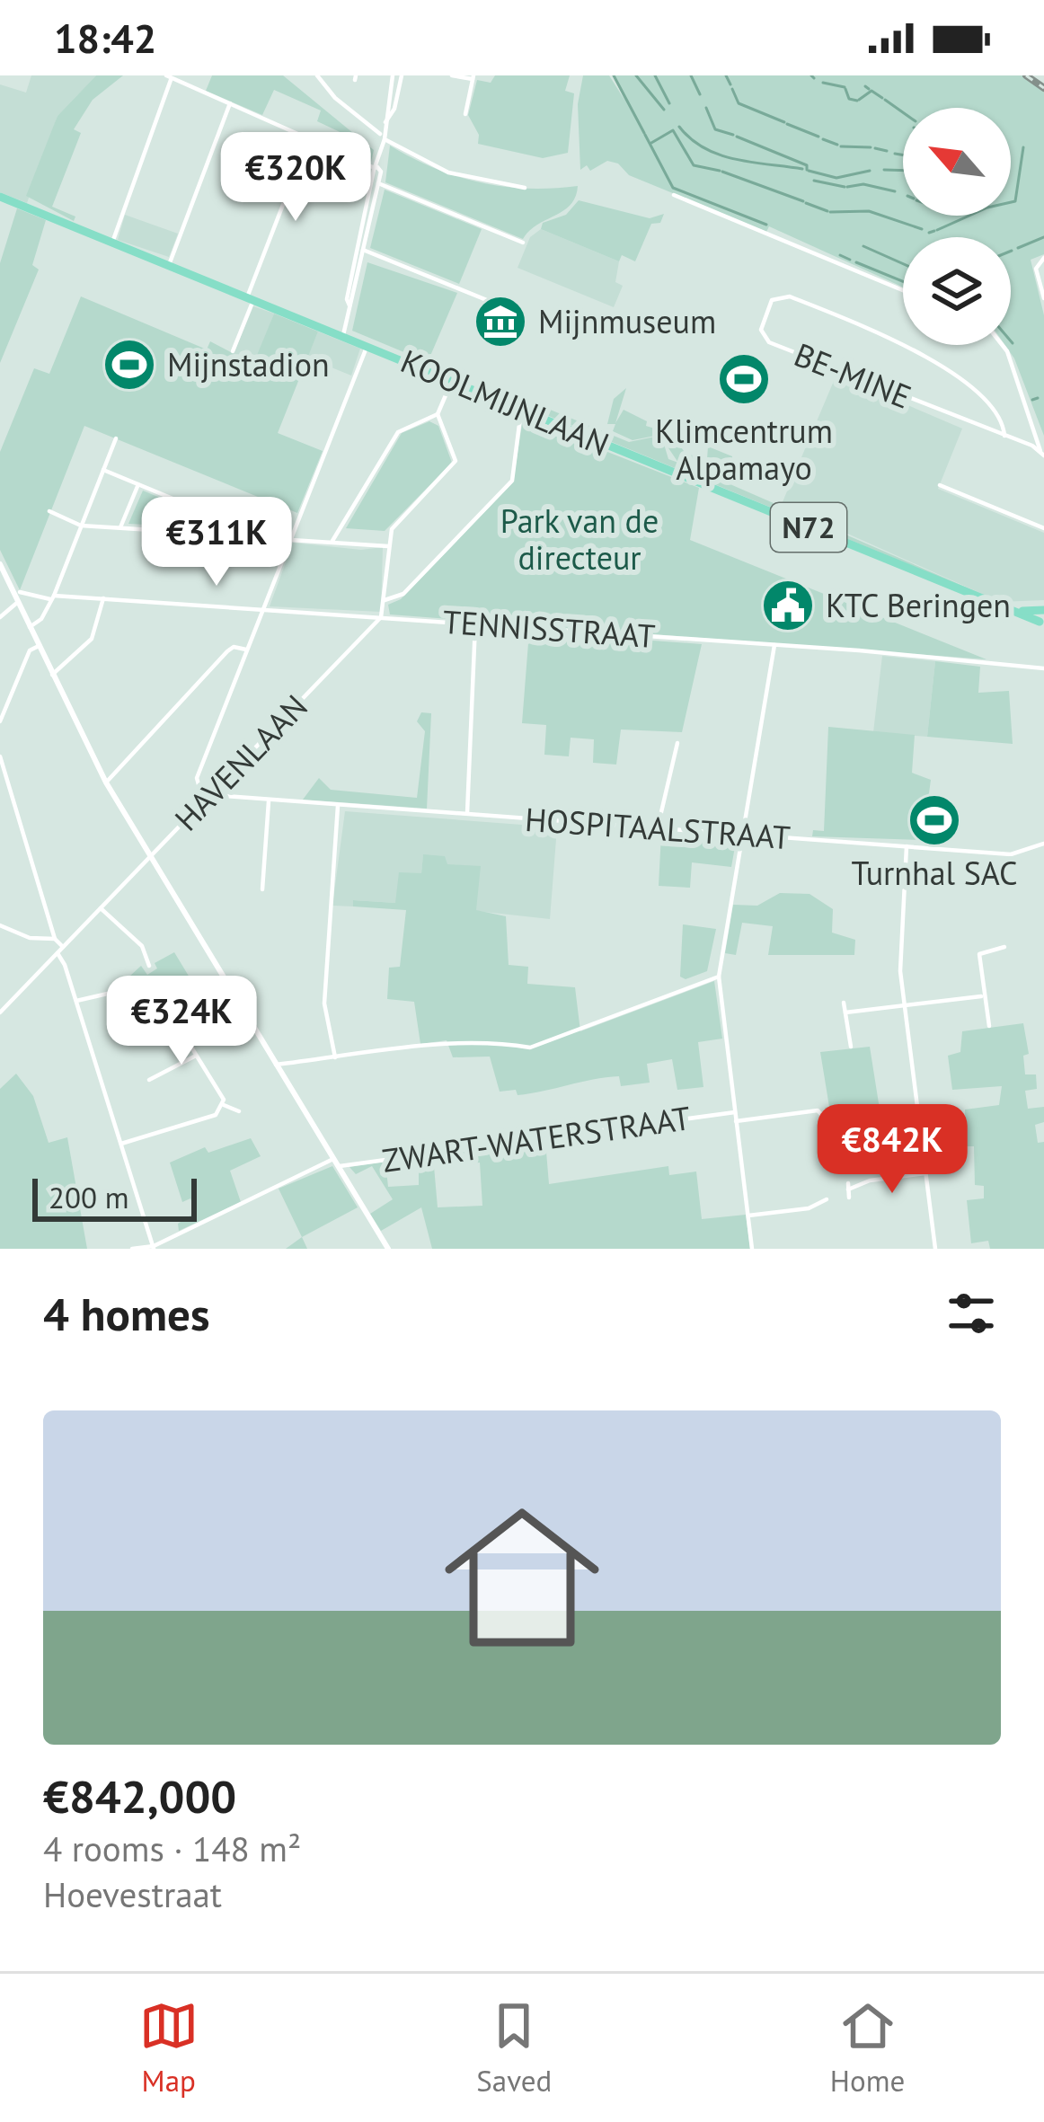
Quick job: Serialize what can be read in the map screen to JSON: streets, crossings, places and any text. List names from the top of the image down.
{
  "streets": {
    "main road": ["KOOLMIJNLAAN", "N72"],
    "street": [
      "BE-MINE",
      "TENNISSTRAAT",
      "HAVENLAAN",
      "HOSPITAALSTRAAT",
      "ZWART-WATERSTRAAT"
    ]
  },
  "crossings": [
    ["TENNISSTRAAT", "HAVENLAAN"],
    ["HAVENLAAN", "HOSPITAALSTRAAT"]
  ],
  "parks": ["Park van de directeur"],
  "places": {
    "museum": ["Mijnmuseum"],
    "sports": ["Mijnstadion", "Klimcentrum Alpamayo", "Turnhal SAC"],
    "public building": ["KTC Beringen"]
  },
  "scale_bar": "200 m",
  "north": "top left",
  "page": {
    "status": "18:42",
    "price": [
      "€320K",
      "€311K",
      "€324K",
      "€842K"
    ],
    "scale": "200 m",
    "heading": "4 homes",
    "list": [
      {
        "name": "€842,000",
        "note": "4 rooms · 148 m² · Hoevestraat"
      }
    ],
    "tabs": ["Map", "Saved", "Home"]
  }
}
